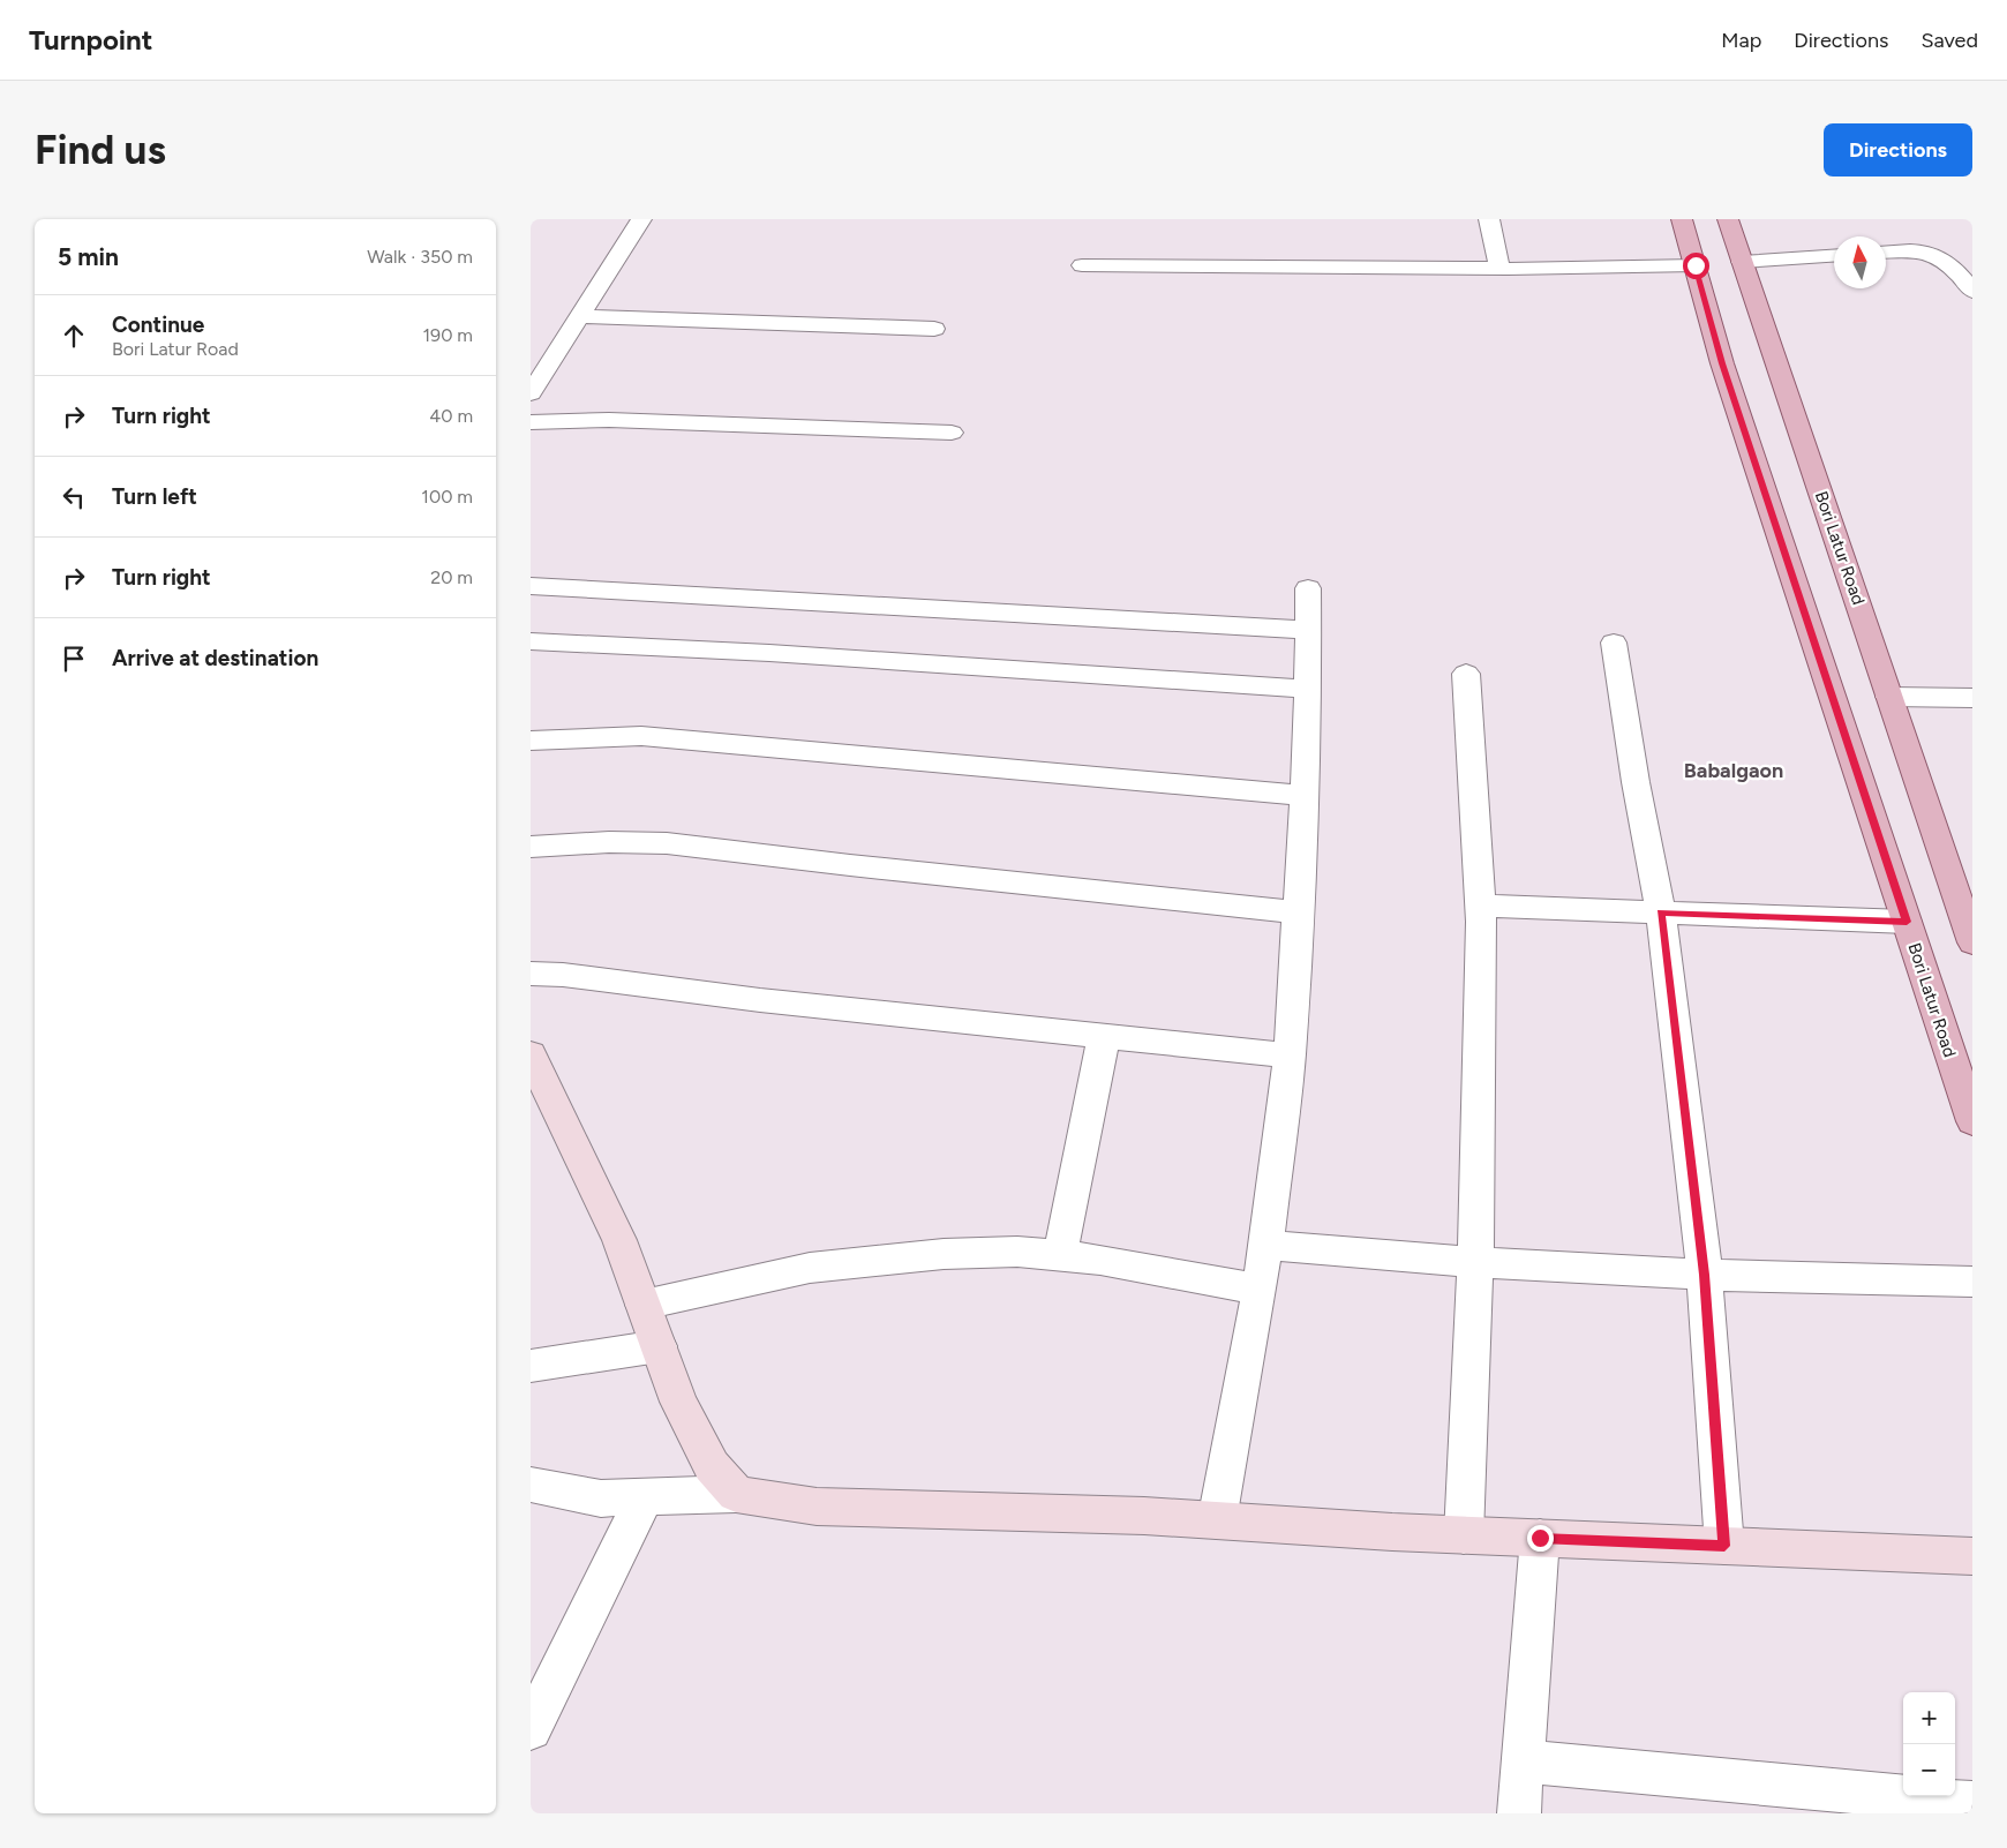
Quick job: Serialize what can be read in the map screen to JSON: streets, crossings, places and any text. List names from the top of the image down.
{
  "streets": {
    "main road": ["Bori Latur Road"]
  },
  "districts": ["Babalgaon"],
  "north": "top",
  "page": {
    "header": "Turnpoint",
    "nav": ["Map", "Directions", "Saved"],
    "buttons": "Directions",
    "title": "Find us",
    "heading": ["5 min", "Walk · 350 m"],
    "list": [
      ["Continue", "Bori Latur Road", "190 m"],
      ["Turn right", "40 m"],
      ["Turn left", "100 m"],
      ["Turn right", "20 m"],
      "Arrive at destination"
    ],
    "map_buttons": ["+", "−"]
  }
}
